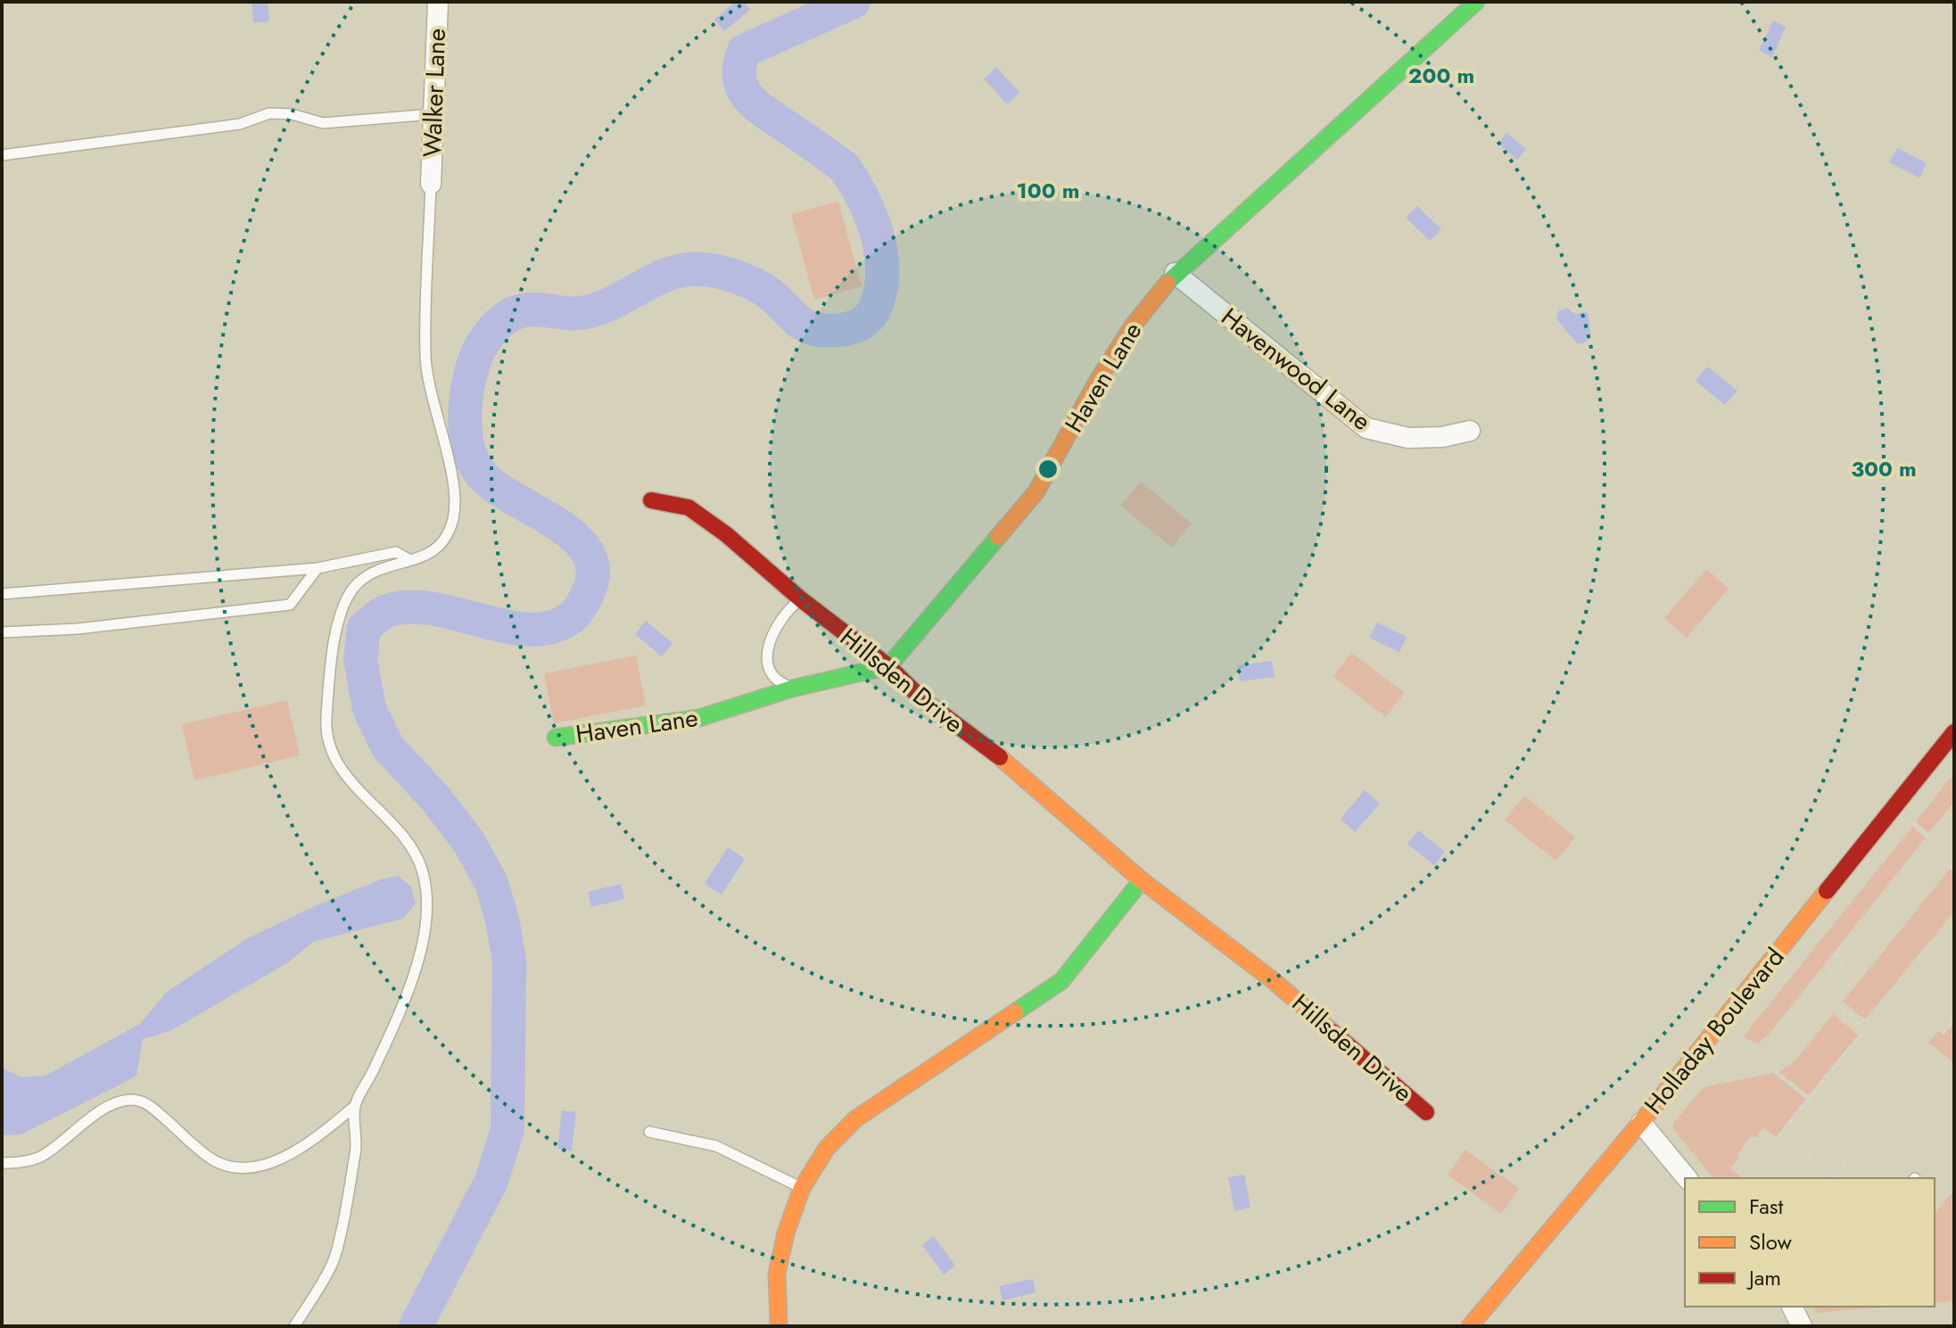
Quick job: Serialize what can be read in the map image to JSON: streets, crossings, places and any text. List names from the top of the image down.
{
  "streets": {
    "street": [
      "Walker Lane",
      "Havenwood Lane",
      "Haven Lane",
      "Hillsden Drive",
      "Holladay Boulevard"
    ]
  },
  "crossings": [
    ["Havenwood Lane", "Haven Lane"],
    ["Haven Lane", "Hillsden Drive"]
  ],
  "legend": ["Fast", "Slow", "Jam"],
  "rings": ["200 m", "100 m", "300 m"]
}
